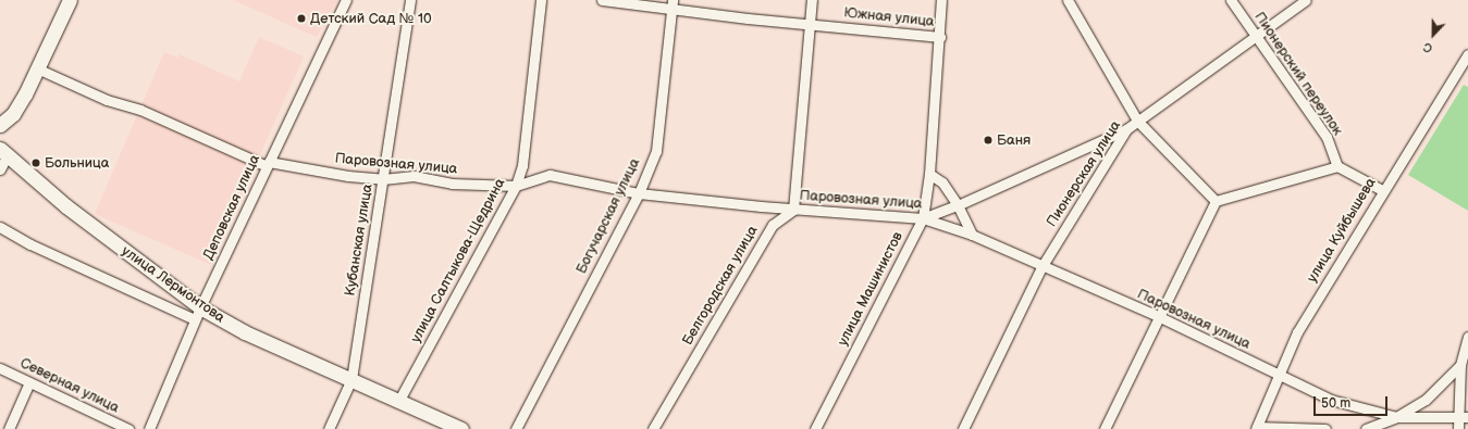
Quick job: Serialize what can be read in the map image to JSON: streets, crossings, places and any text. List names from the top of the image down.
{
  "streets": {
    "street": [
      "Южная улица",
      "Пионерский переулок",
      "Паровозная улица",
      "Пионерская улица",
      "Деповская улица",
      "Богучарская улица",
      "улица Куйбышева",
      "Кубанская улица",
      "улица Салтыкова-Щедрина",
      "улица Лермонтова",
      "Белгородская улица",
      "улица Машинистов",
      "Северная улица"
    ]
  },
  "crossings": [
    ["Южная улица", "Богучарская улица"],
    ["Южная улица", "улица Машинистов"],
    ["Пионерский переулок", "Пионерская улица"],
    ["Паровозная улица", "Пионерская улица"],
    ["Паровозная улица", "Деповская улица"],
    ["Паровозная улица", "Богучарская улица"],
    ["Паровозная улица", "улица Куйбышева"],
    ["Паровозная улица", "Кубанская улица"],
    ["Паровозная улица", "улица Салтыкова-Щедрина"],
    ["Паровозная улица", "Белгородская улица"],
    ["Паровозная улица", "улица Машинистов"],
    ["Деповская улица", "улица Лермонтова"],
    ["Кубанская улица", "улица Лермонтова"],
    ["улица Салтыкова-Щедрина", "улица Лермонтова"]
  ],
  "places": ["Детский Сад № 10", "Баня", "Больница"],
  "scale_bar": "50 m",
  "north": "bottom"
}
